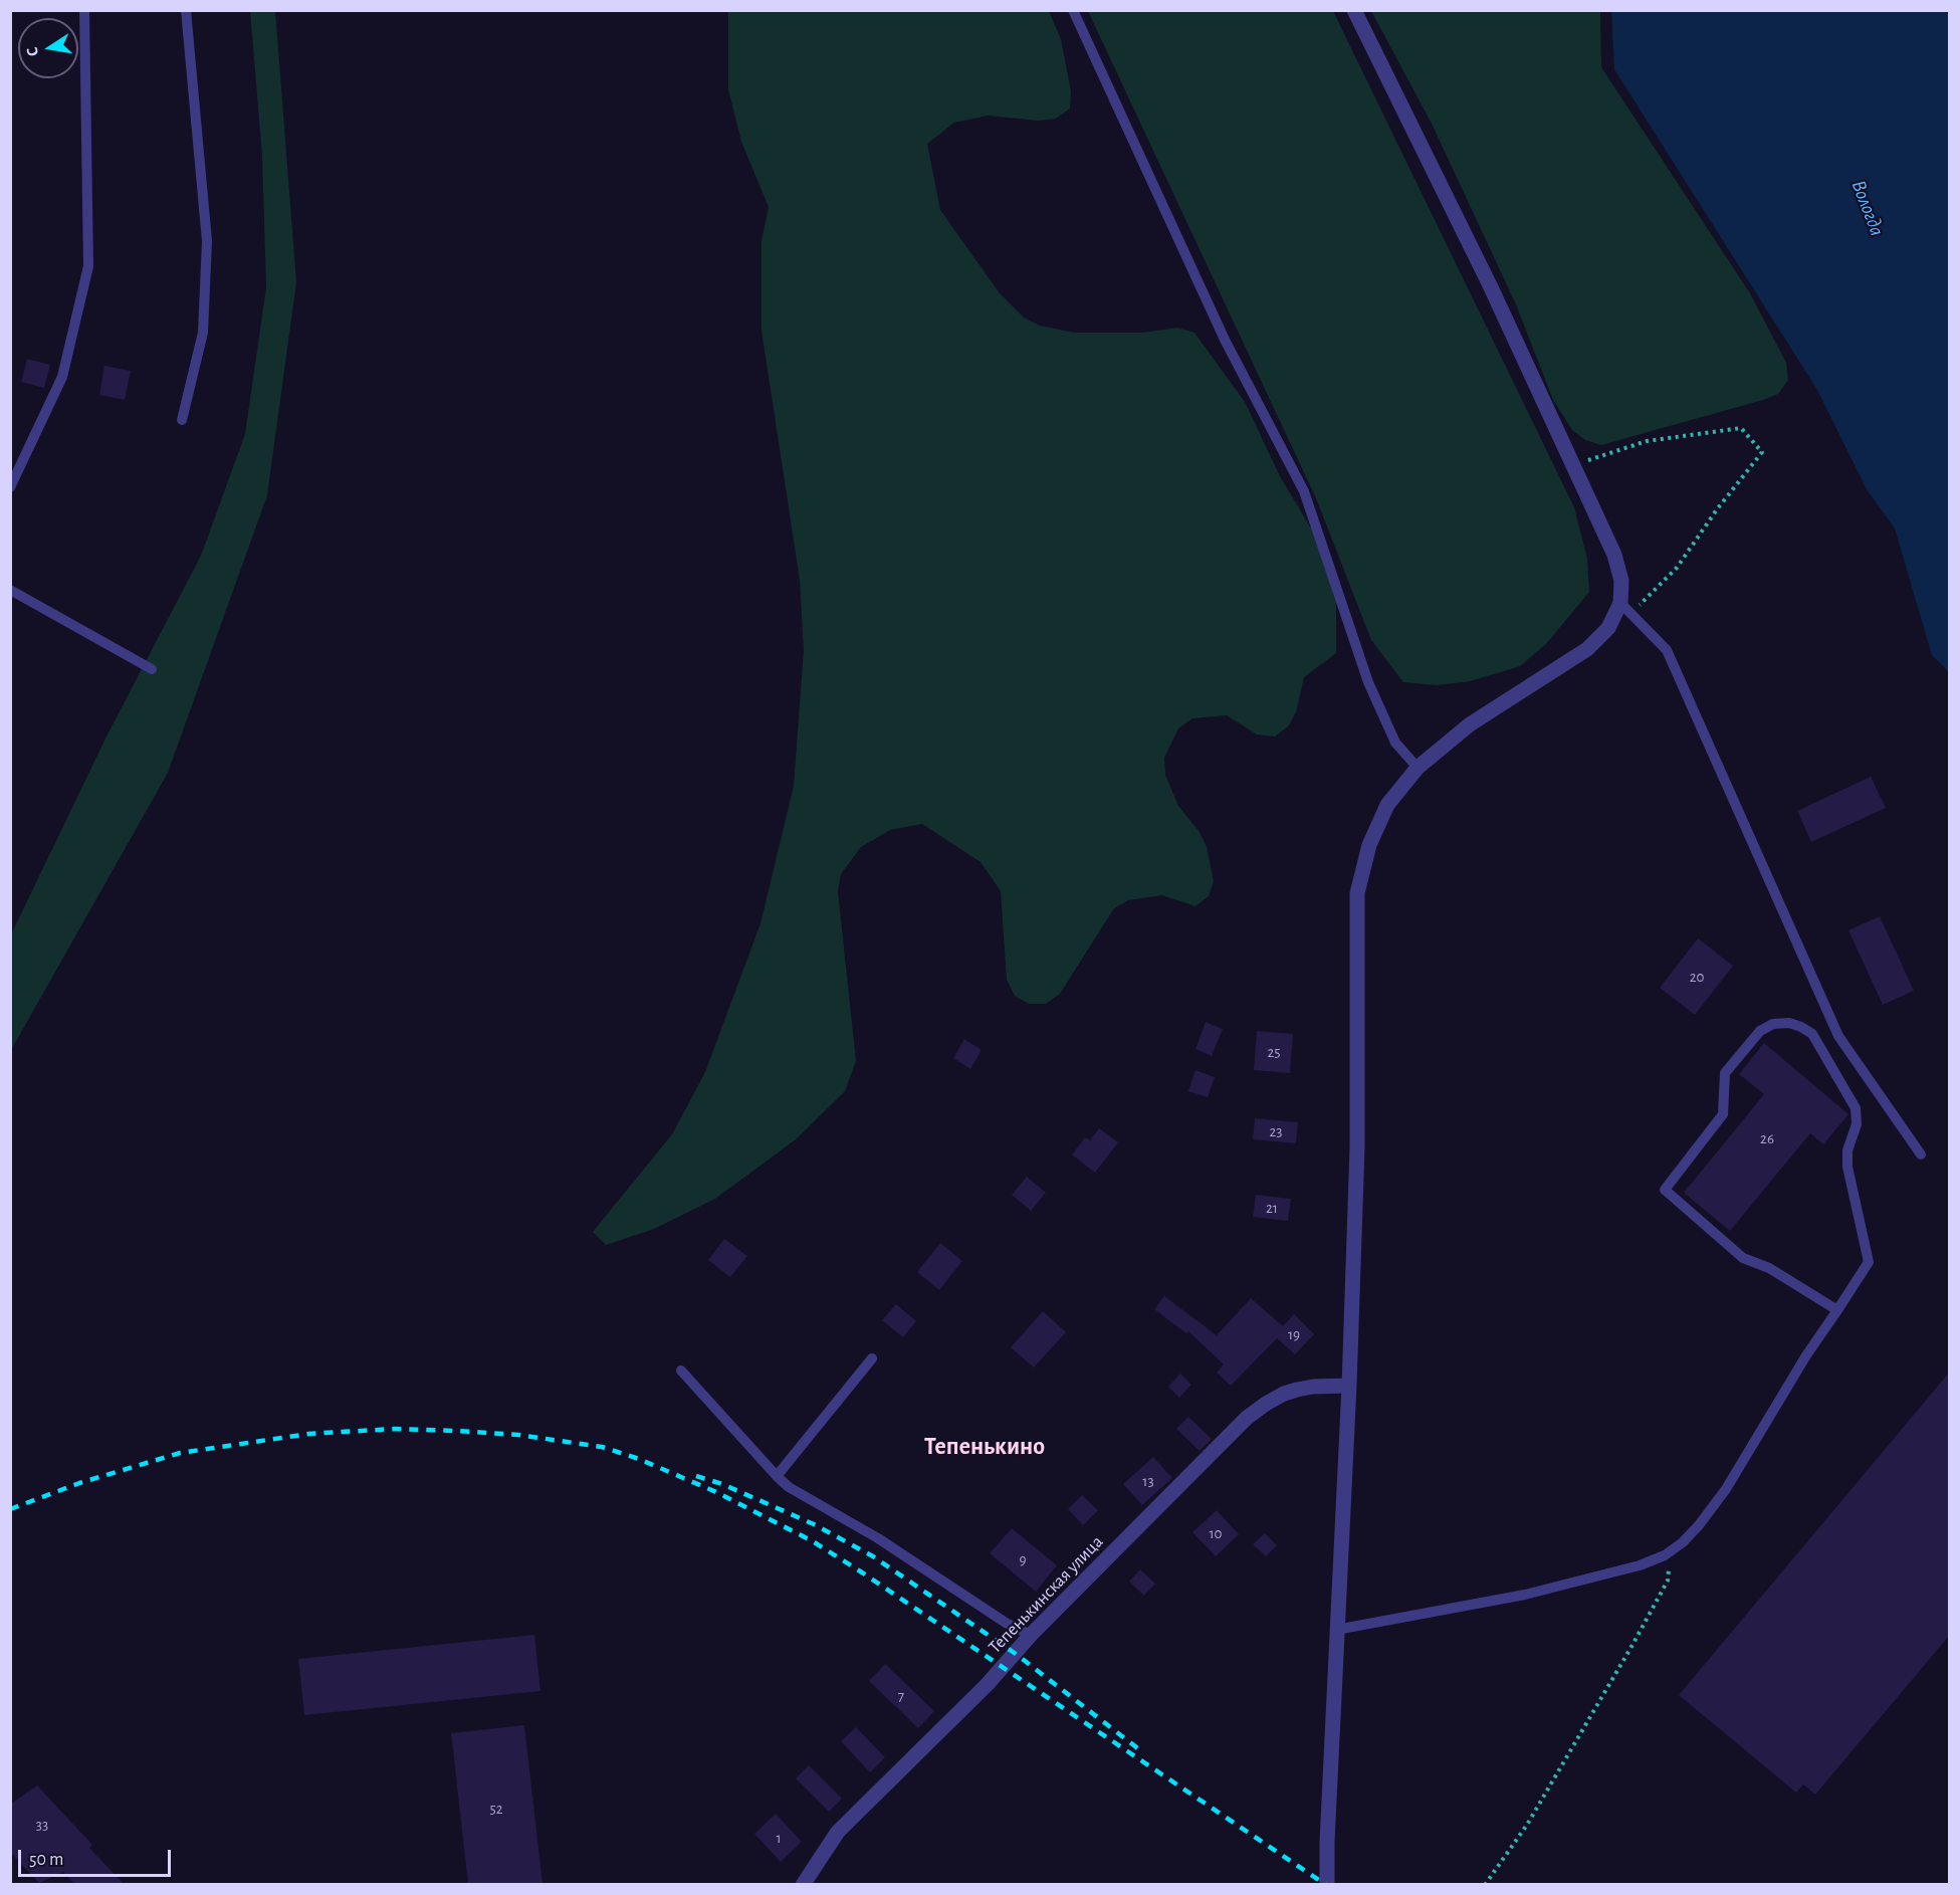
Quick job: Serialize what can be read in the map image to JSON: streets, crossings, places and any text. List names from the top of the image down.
{
  "streets": {
    "street": ["Тепенькинская улица"]
  },
  "districts": ["Тепенькино"],
  "water": ["Вологда"],
  "house_numbers": [
    "20",
    "25",
    "23",
    "26",
    "21",
    "19",
    "13",
    "10",
    "9",
    "7",
    "52",
    "33",
    "1"
  ],
  "scale_bar": "50 m",
  "north": "left"
}
